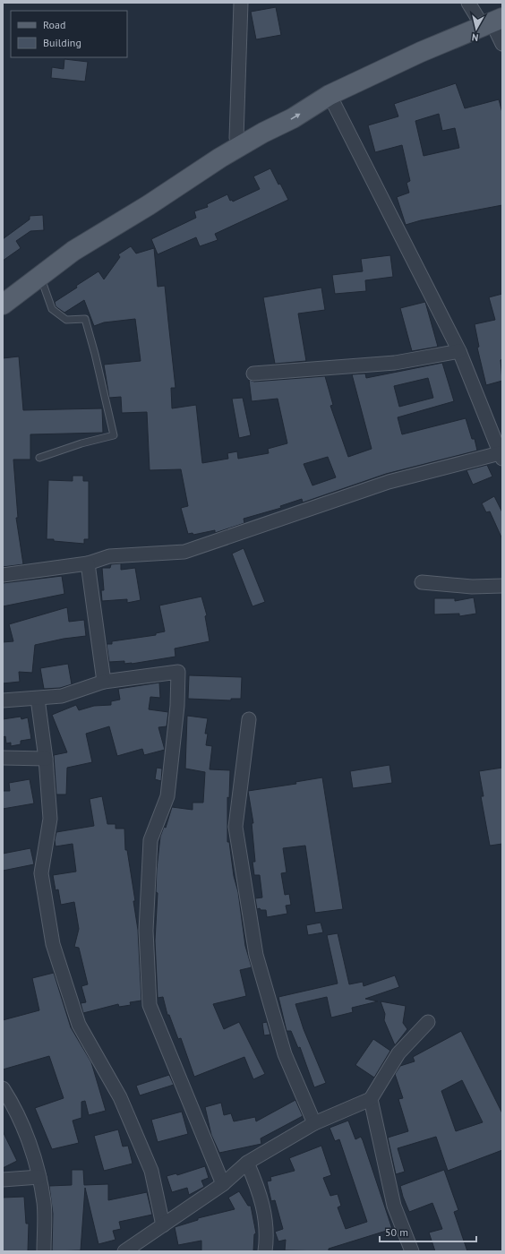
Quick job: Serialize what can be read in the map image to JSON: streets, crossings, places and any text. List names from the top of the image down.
{
  "legend": ["Road", "Building"],
  "scale_bar": "50 m",
  "north": "bottom"
}
